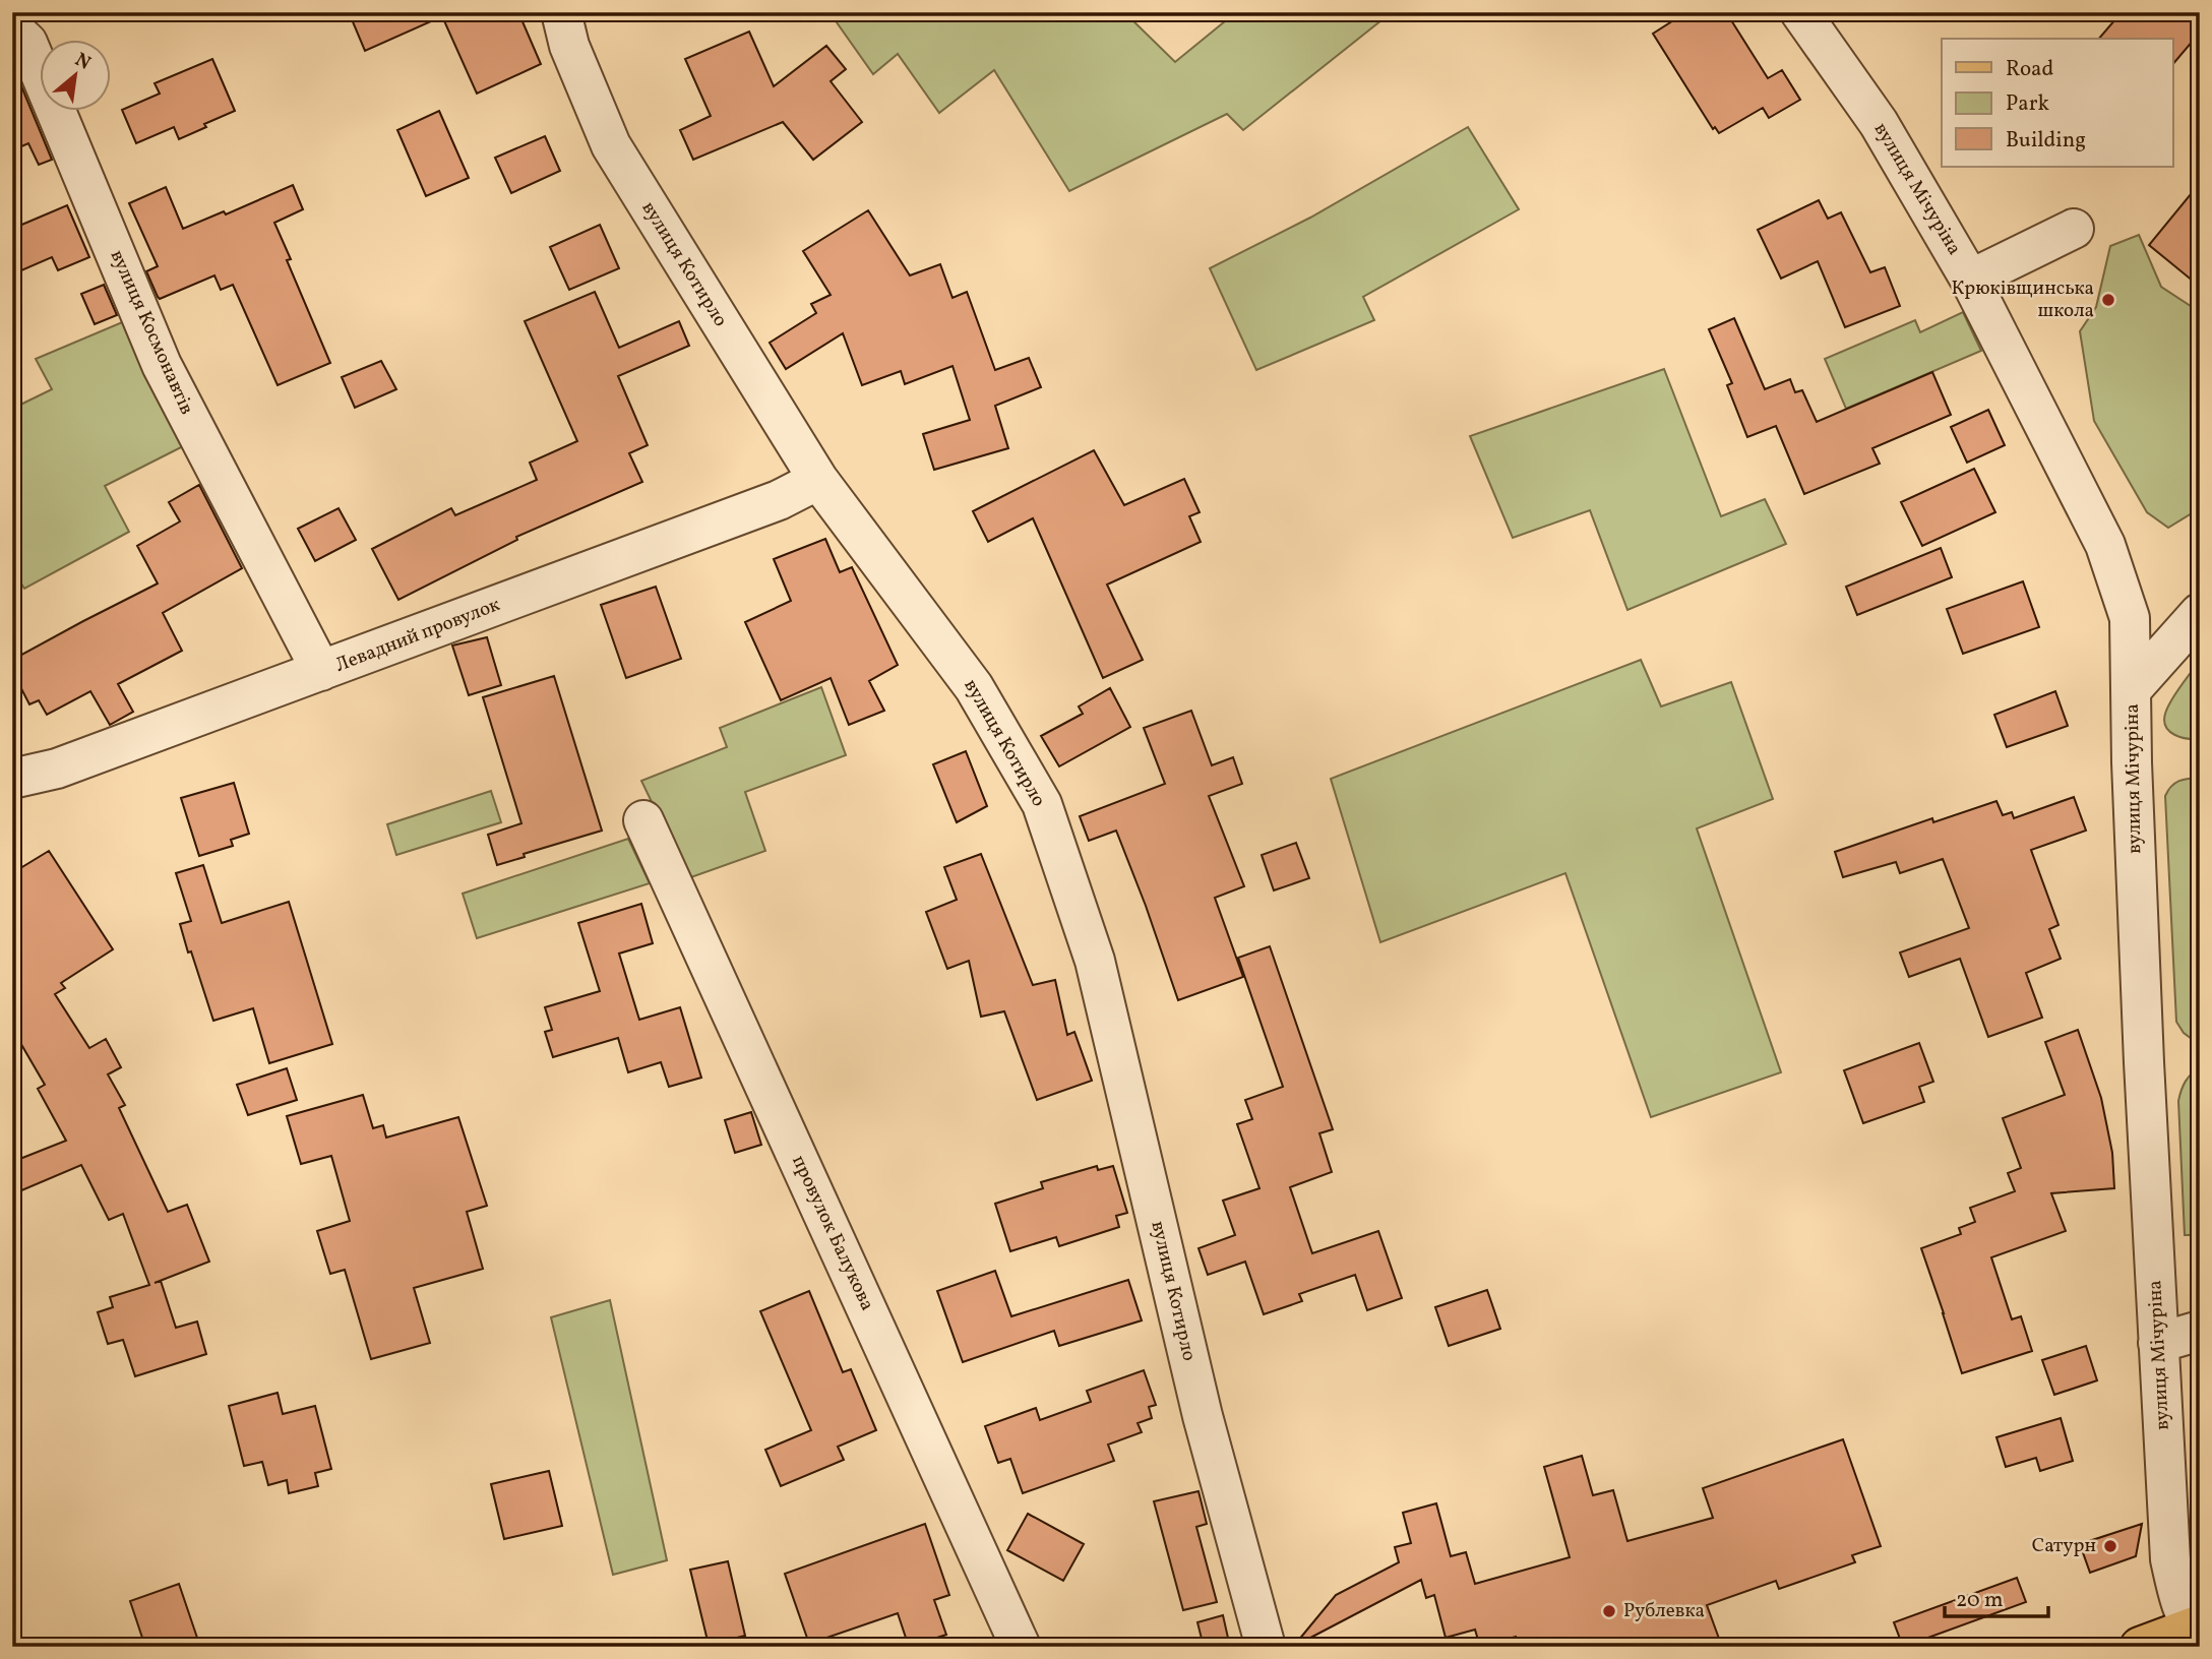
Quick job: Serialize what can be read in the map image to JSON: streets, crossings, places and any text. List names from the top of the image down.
{
  "streets": {
    "street": [
      "вулиця Мічуріна",
      "вулиця Котирло",
      "вулиця Космонавтів",
      "Левадний провулок",
      "провулок Балукова"
    ]
  },
  "crossings": [
    ["вулиця Котирло", "Левадний провулок"],
    ["вулиця Космонавтів", "Левадний провулок"]
  ],
  "places": ["Крюківщинська школа", "Сатурн", "Рублевка"],
  "legend": ["Road", "Park", "Building"],
  "scale_bar": "20 m",
  "north": "top right"
}
